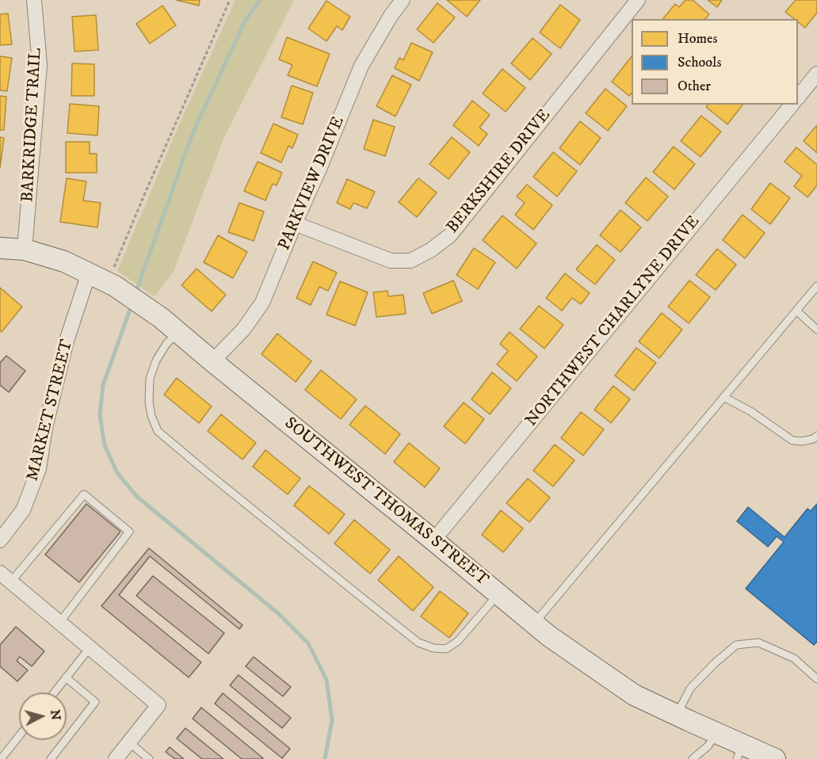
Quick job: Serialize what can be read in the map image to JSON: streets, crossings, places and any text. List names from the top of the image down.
{
  "streets": {
    "street": [
      "BARKRIDGE TRAIL",
      "BERKSHIRE DRIVE",
      "PARKVIEW DRIVE",
      "NORTHWEST CHARLYNE DRIVE",
      "MARKET STREET",
      "SOUTHWEST THOMAS STREET"
    ]
  },
  "crossings": [
    ["BARKRIDGE TRAIL", "SOUTHWEST THOMAS STREET"],
    ["BERKSHIRE DRIVE", "PARKVIEW DRIVE"],
    ["PARKVIEW DRIVE", "SOUTHWEST THOMAS STREET"],
    ["NORTHWEST CHARLYNE DRIVE", "SOUTHWEST THOMAS STREET"],
    ["MARKET STREET", "SOUTHWEST THOMAS STREET"]
  ],
  "legend": ["Homes", "Schools", "Other"],
  "north": "right"
}
